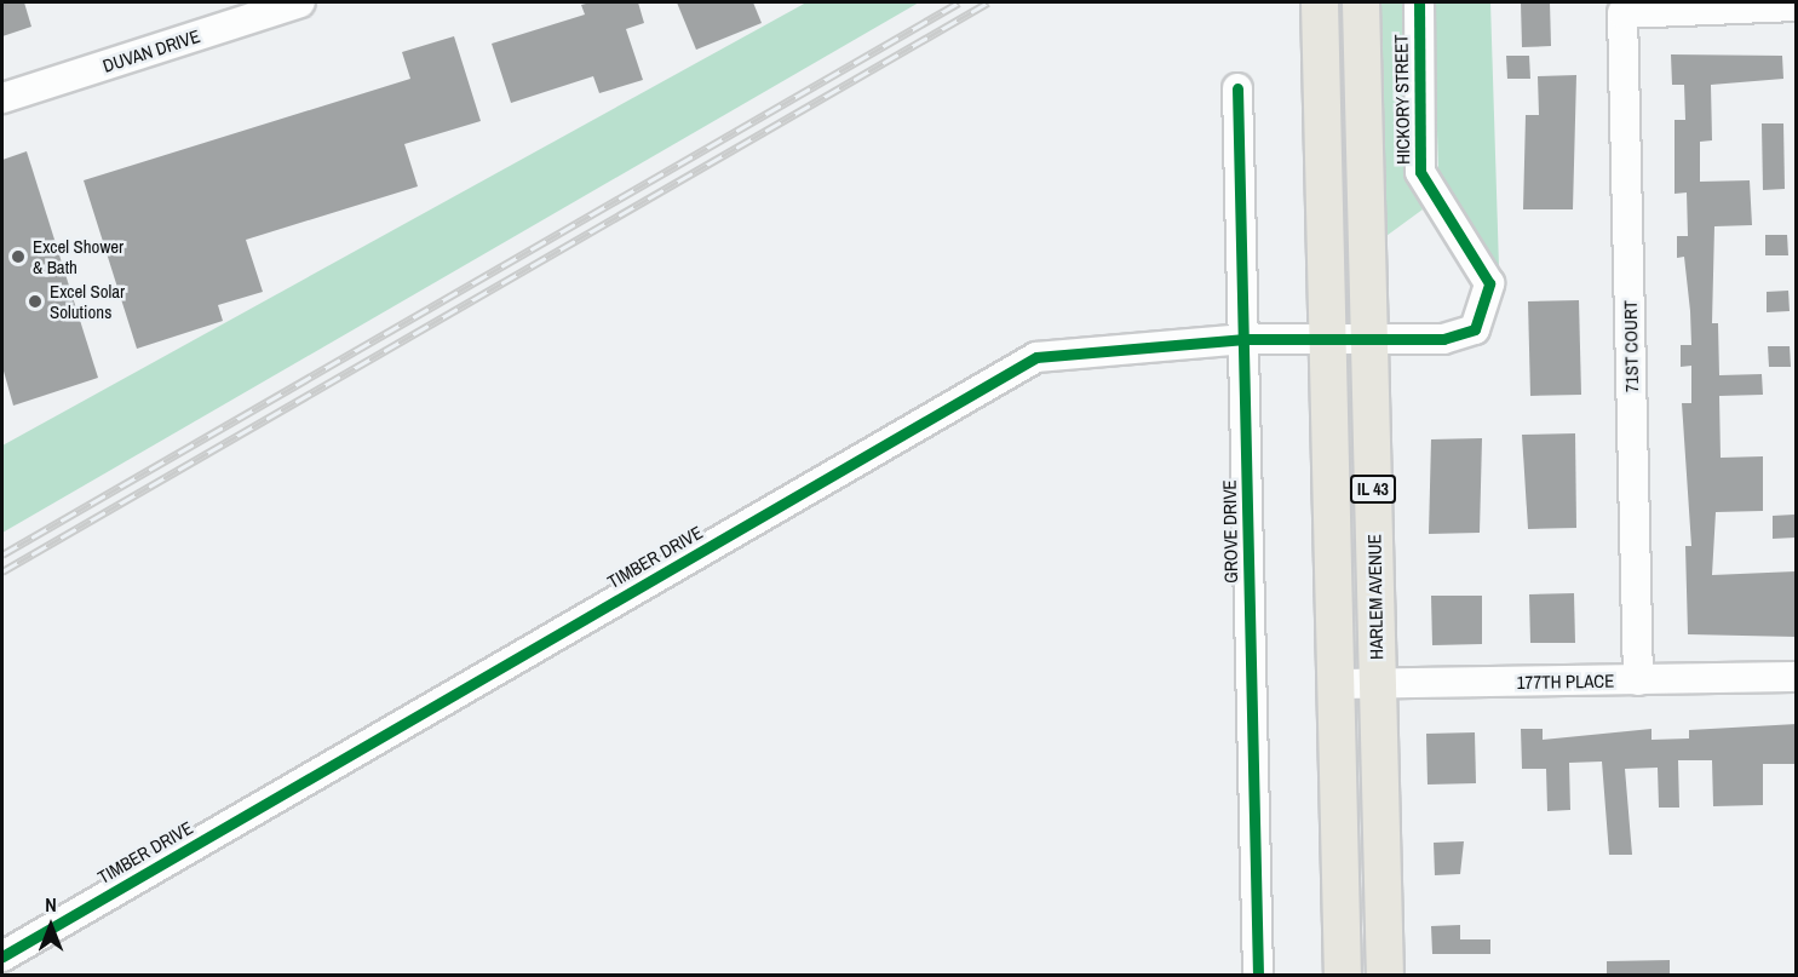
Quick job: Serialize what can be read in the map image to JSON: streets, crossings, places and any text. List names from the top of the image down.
{
  "streets": {
    "main road": ["IL 43", "HARLEM AVENUE"],
    "street": [
      "DUVAN DRIVE",
      "HICKORY STREET",
      "71ST COURT",
      "GROVE DRIVE",
      "TIMBER DRIVE",
      "177TH PLACE"
    ]
  },
  "crossings": [
    ["HICKORY STREET", "TIMBER DRIVE"],
    ["HICKORY STREET", "HARLEM AVENUE"],
    ["71ST COURT", "177TH PLACE"],
    ["IL 43", "TIMBER DRIVE"],
    ["IL 43", "177TH PLACE"],
    ["GROVE DRIVE", "TIMBER DRIVE"],
    ["TIMBER DRIVE", "HARLEM AVENUE"],
    ["HARLEM AVENUE", "177TH PLACE"]
  ],
  "places": ["Excel Shower & Bath", "Excel Solar Solutions"],
  "north": "top"
}
